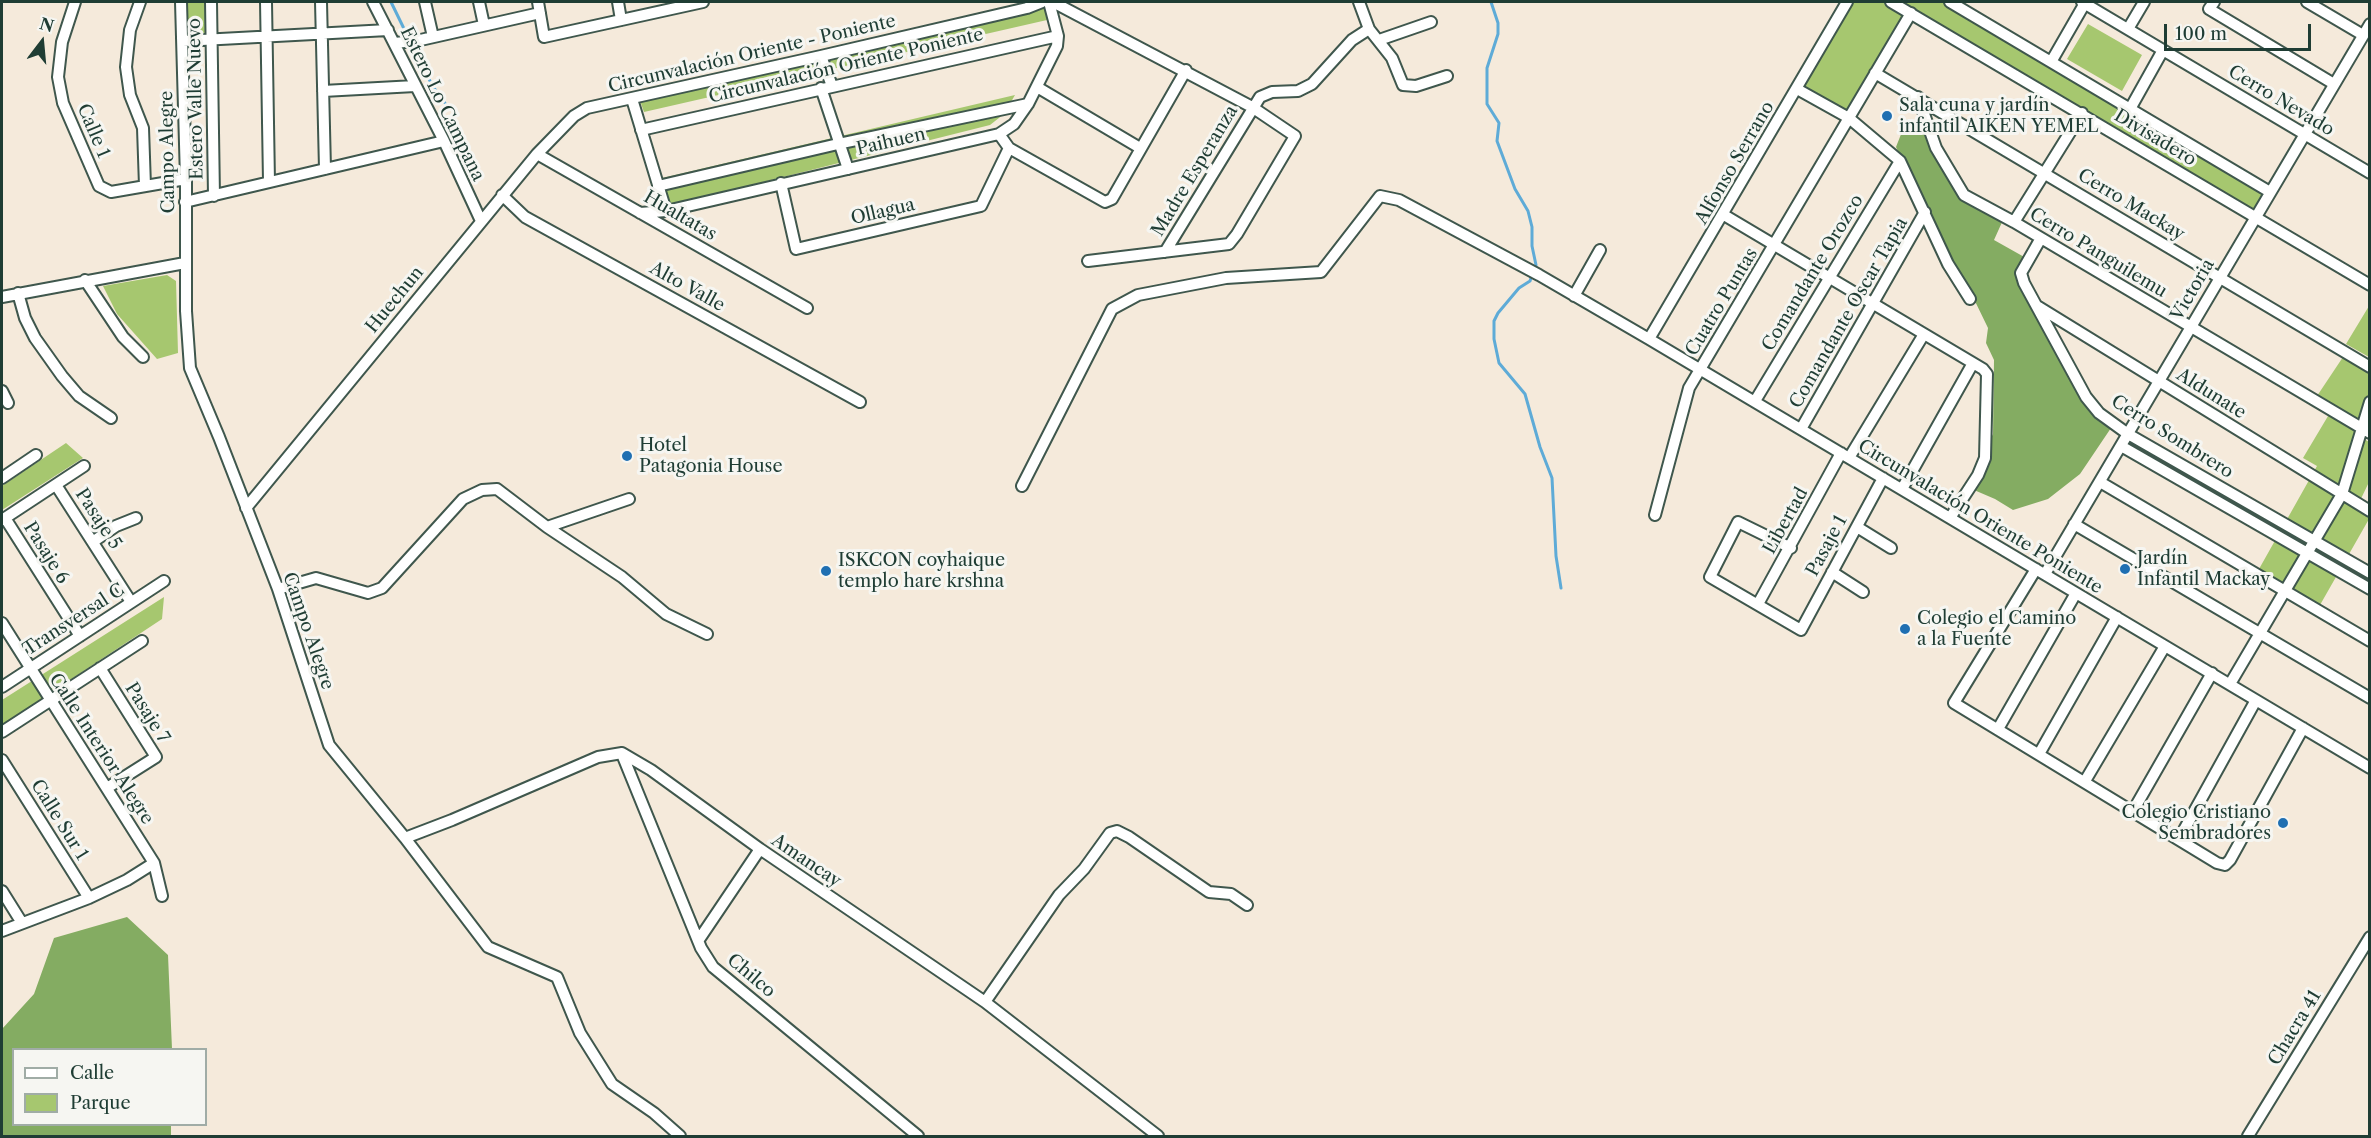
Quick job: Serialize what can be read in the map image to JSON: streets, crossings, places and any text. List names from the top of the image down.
{
  "streets": {
    "street": [
      "Circunvalación Oriente - Poniente",
      "Circunvalación Oriente Poniente",
      "Estero Valle Nuevo",
      "Cerro Nevado",
      "Estero Lo Campana",
      "Calle 1",
      "Divisadero",
      "Paihuen",
      "Campo Alegre",
      "Alfonso Serrano",
      "Madre Esperanza",
      "Cerro Mackay",
      "Ollagua",
      "Hualtatas",
      "Cerro Panguilemu",
      "Comandante Orozco",
      "Alto Valle",
      "Victoria",
      "Huechun",
      "Cuatro Puntas",
      "Comandante Oscar Tapia",
      "Aldunate",
      "Cerro Sombrero",
      "Pasaje 5",
      "Libertad",
      "Pasaje 1",
      "Pasaje 6",
      "Transversal C",
      "Pasaje 7",
      "Calle Interior Alegre",
      "Calle Sur 1",
      "Amancay",
      "Chilco",
      "Chacra 41"
    ]
  },
  "crossings": [
    ["Circunvalación Oriente - Poniente", "Huechun"],
    ["Circunvalación Oriente Poniente", "Paihuen"],
    ["Circunvalación Oriente Poniente", "Alfonso Serrano"],
    ["Circunvalación Oriente Poniente", "Comandante Orozco"],
    ["Circunvalación Oriente Poniente", "Victoria"],
    ["Circunvalación Oriente Poniente", "Cuatro Puntas"],
    ["Circunvalación Oriente Poniente", "Comandante Oscar Tapia"],
    ["Circunvalación Oriente Poniente", "Libertad"],
    ["Circunvalación Oriente Poniente", "Pasaje 1"],
    ["Cerro Nevado", "Victoria"],
    ["Estero Lo Campana", "Huechun"],
    ["Calle 1", "Campo Alegre"],
    ["Divisadero", "Victoria"],
    ["Divisadero", "Cuatro Puntas"],
    ["Paihuen", "Ollagua"],
    ["Paihuen", "Hualtatas"],
    ["Campo Alegre", "Huechun"],
    ["Cerro Mackay", "Cerro Panguilemu"],
    ["Cerro Mackay", "Victoria"],
    ["Cerro Mackay", "Cuatro Puntas"],
    ["Hualtatas", "Huechun"],
    ["Cerro Panguilemu", "Victoria"],
    ["Cerro Panguilemu", "Cerro Sombrero"],
    ["Alto Valle", "Huechun"],
    ["Victoria", "Aldunate"],
    ["Victoria", "Cerro Sombrero"],
    ["Aldunate", "Cerro Sombrero"],
    ["Pasaje 5", "Transversal C"],
    ["Libertad", "Pasaje 1"],
    ["Pasaje 6", "Transversal C"],
    ["Transversal C", "Calle Interior Alegre"],
    ["Pasaje 7", "Calle Interior Alegre"],
    ["Amancay", "Chilco"]
  ],
  "places": [
    "Sala cuna y jardín infantil AIKEN YEMEL",
    "Hotel Patagonia House",
    "Jardín Infantil Mackay",
    "ISKCON coyhaique templo hare krshna",
    "Colegio el Camino a la Fuente",
    "Colegio Cristiano Sembradores"
  ],
  "legend": ["Calle", "Parque"],
  "scale_bar": "100 m",
  "north": "top"
}
